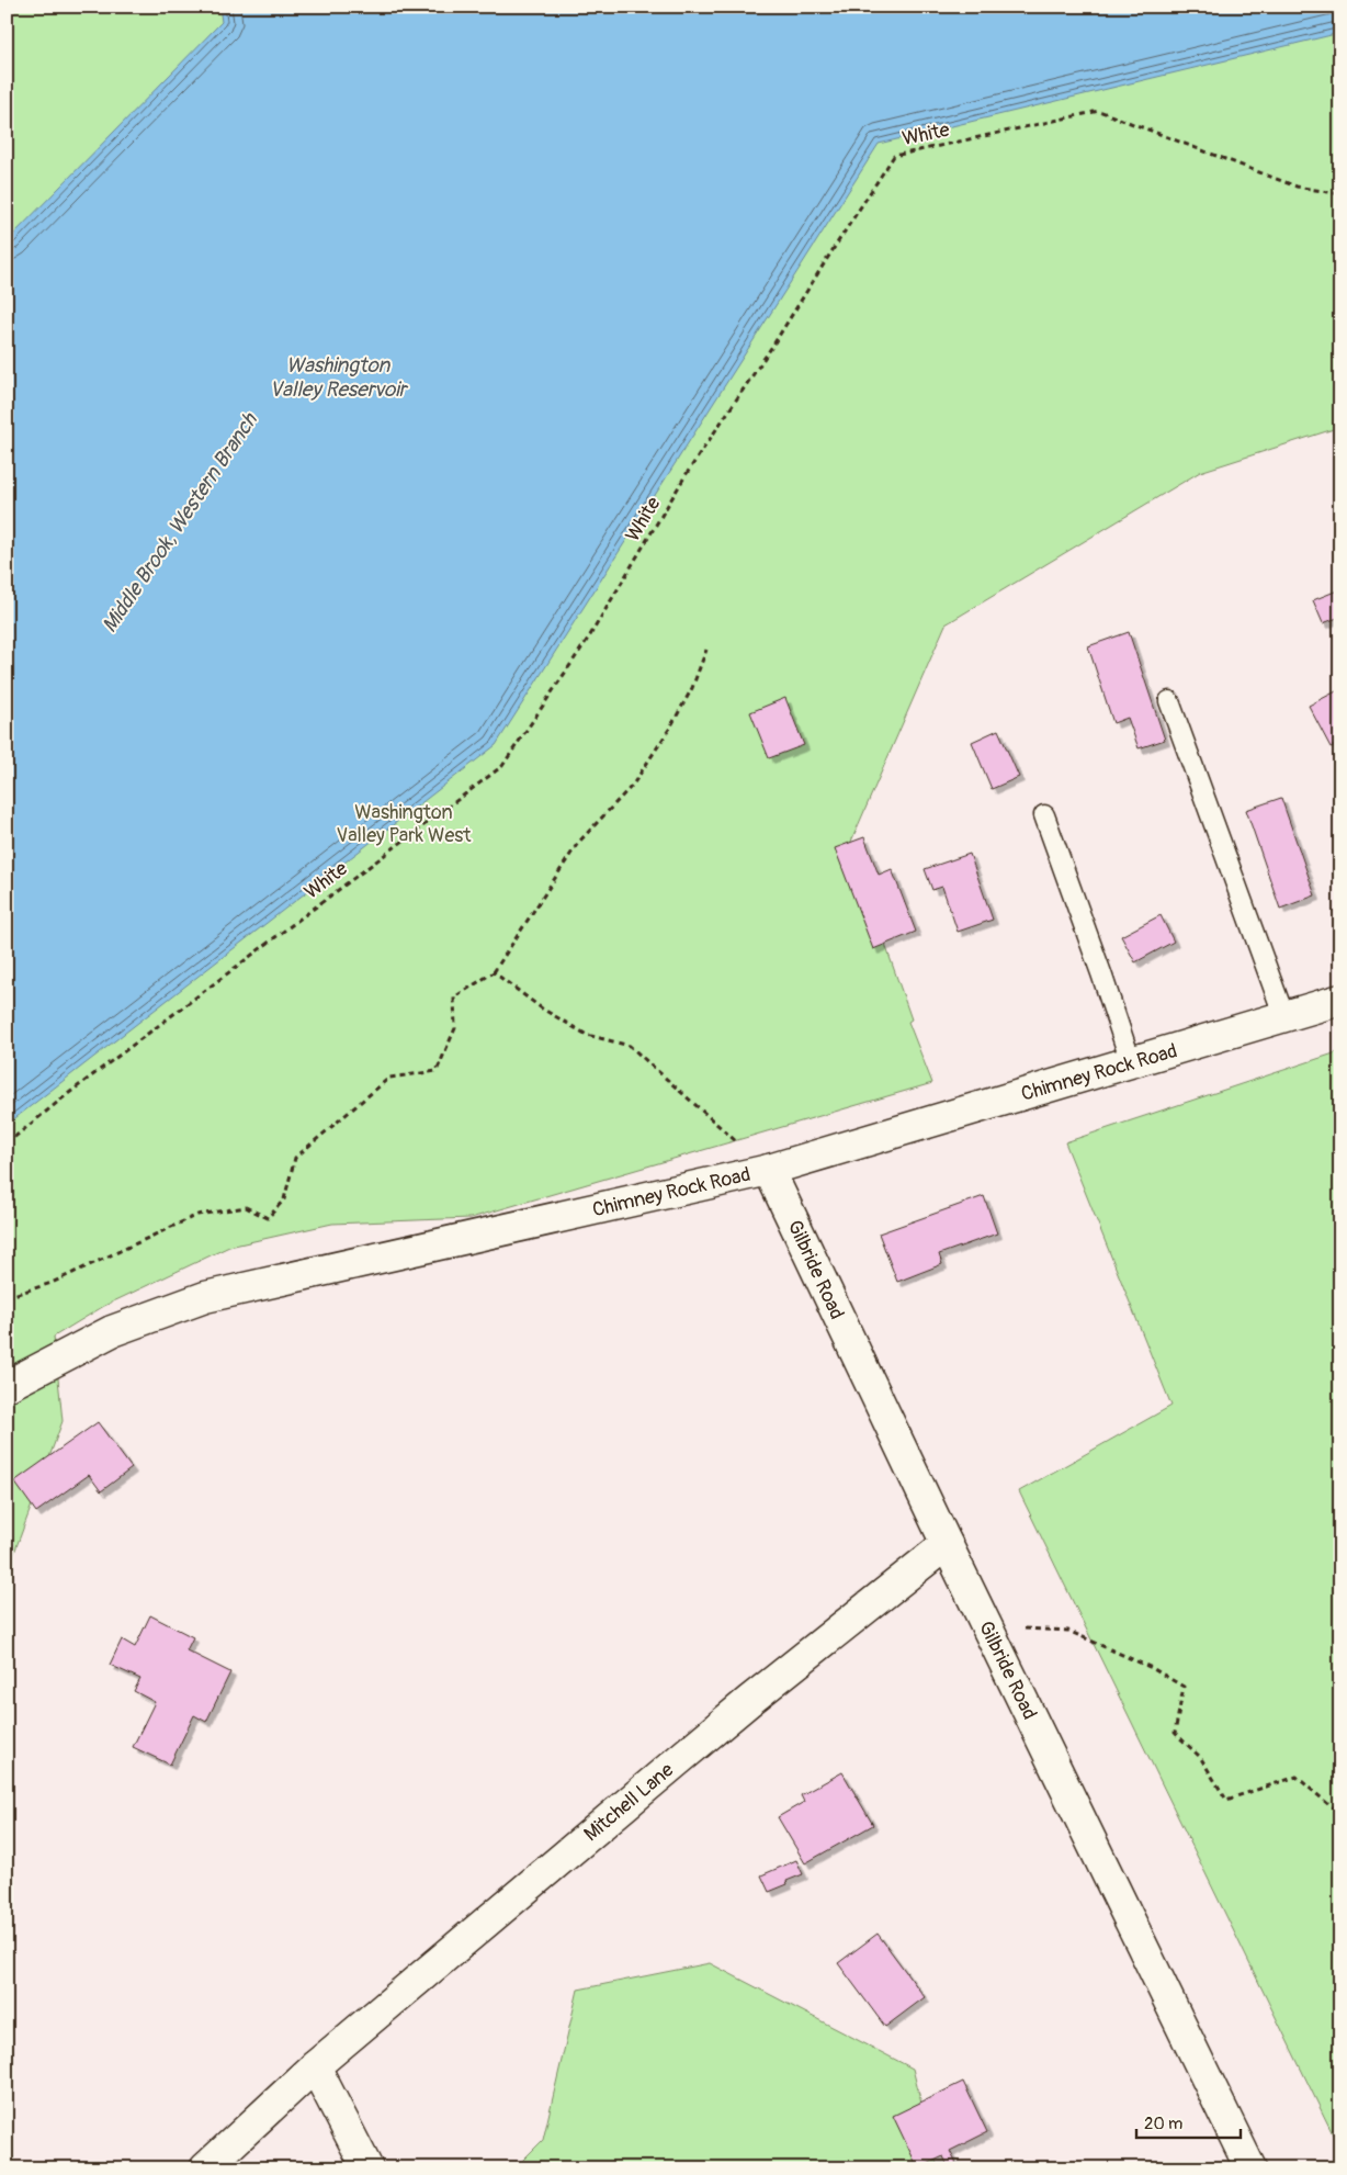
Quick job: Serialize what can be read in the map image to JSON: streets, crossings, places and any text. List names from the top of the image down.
{
  "streets": {
    "street": ["Chimney Rock Road", "Gilbride Road", "Mitchell Lane"],
    "path": ["White"]
  },
  "crossings": [
    ["Chimney Rock Road", "Gilbride Road"],
    ["Gilbride Road", "Mitchell Lane"]
  ],
  "water": ["Washington Valley Reservoir", "Middle Brook, Western Branch"],
  "parks": ["Washington Valley Park West"],
  "scale_bar": "20 m"
}
